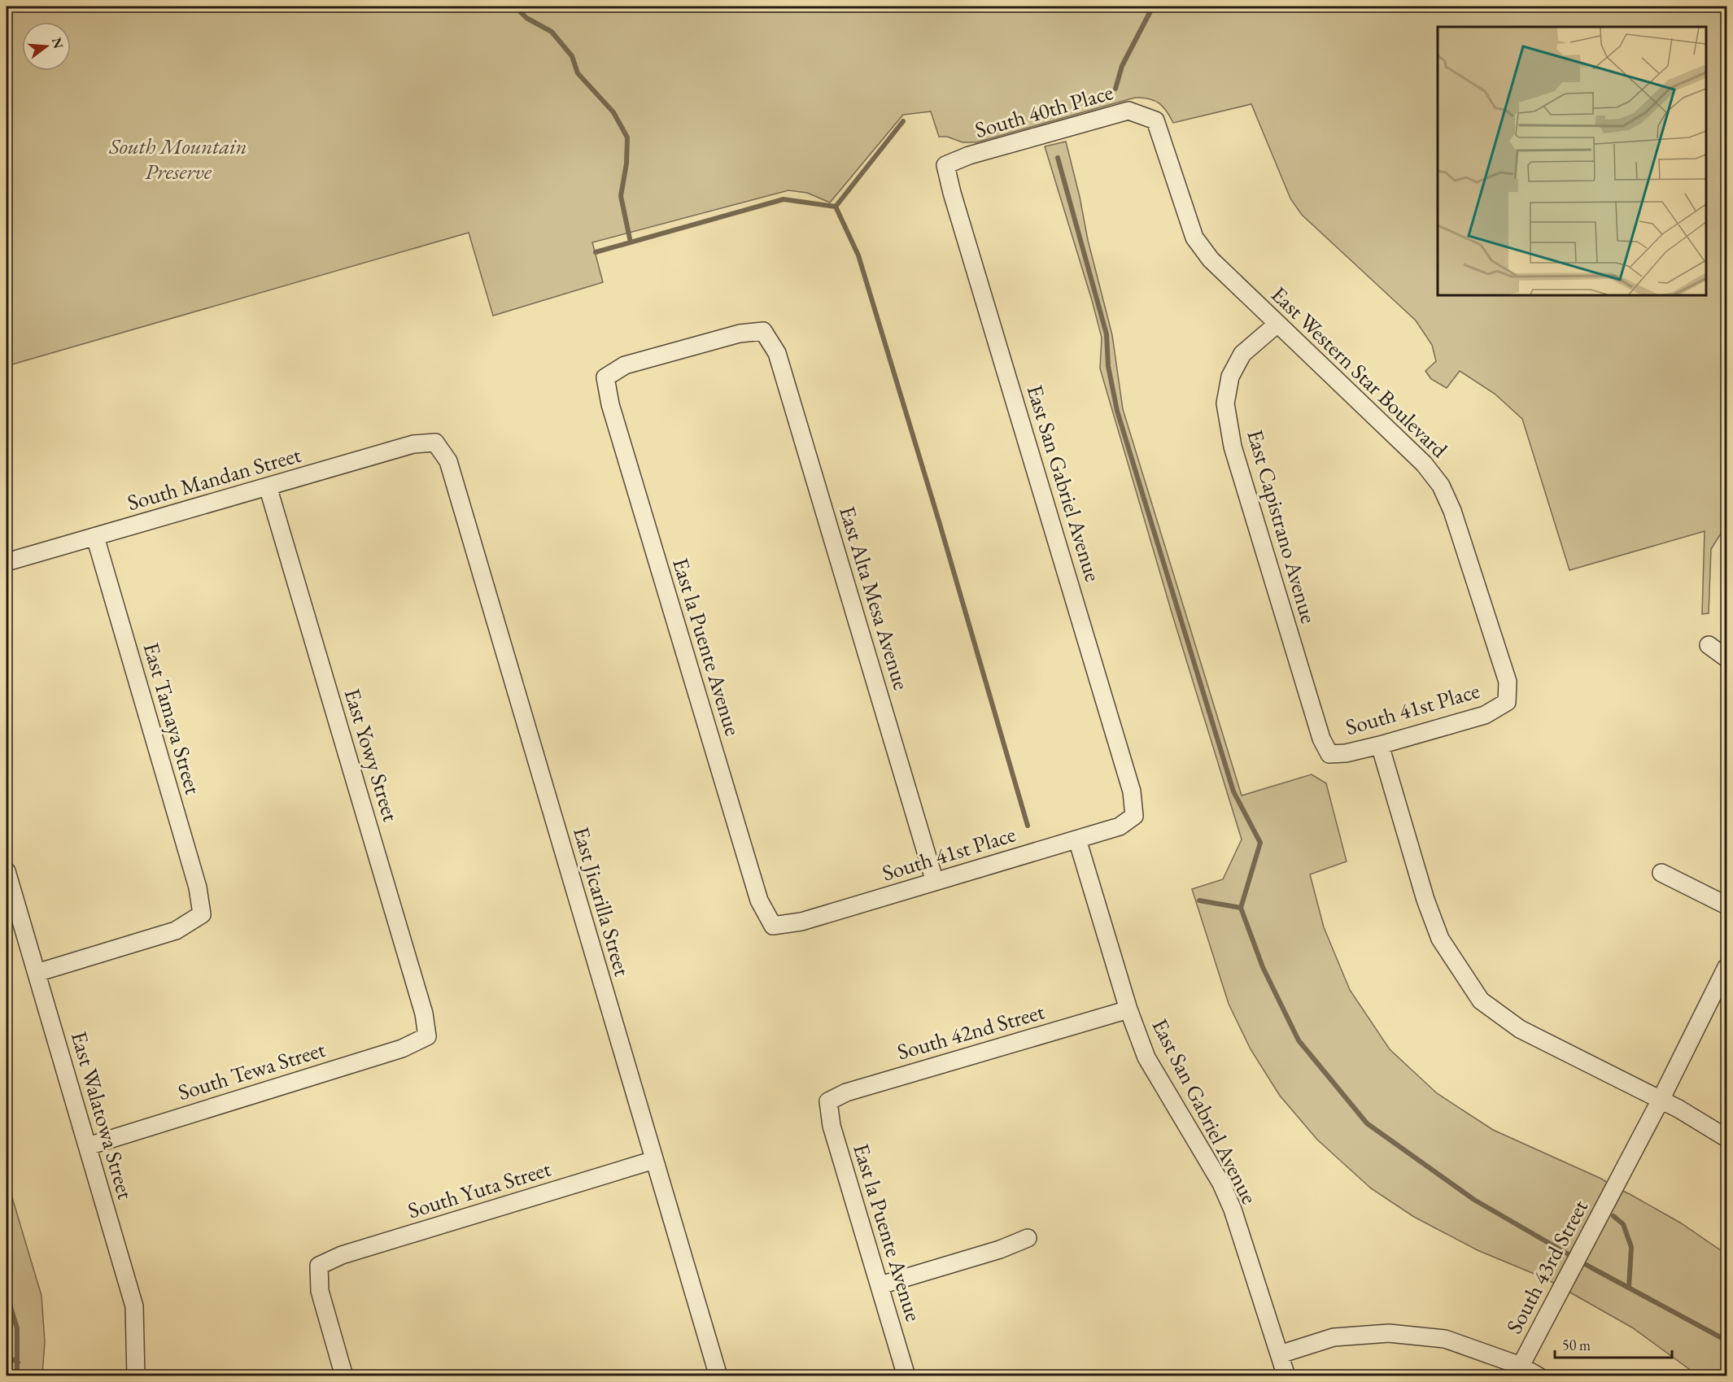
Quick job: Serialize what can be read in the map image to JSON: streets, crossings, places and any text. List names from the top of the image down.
{
  "streets": {
    "street": [
      "South 40th Place",
      "East Western Star Boulevard",
      "South Mandan Street",
      "East San Gabriel Avenue",
      "East Capistrano Avenue",
      "East Alta Mesa Avenue",
      "East la Puente Avenue",
      "South 41st Place",
      "East Tamaya Street",
      "East Yowy Street",
      "East Jicarilla Street",
      "South 42nd Street",
      "South Tewa Street",
      "East Walatowa Street",
      "South Yuta Street",
      "South 43rd Street"
    ]
  },
  "crossings": [
    ["South 40th Place", "East Western Star Boulevard"],
    ["South 40th Place", "East San Gabriel Avenue"],
    ["East Western Star Boulevard", "East Capistrano Avenue"],
    ["East Western Star Boulevard", "South 41st Place"],
    ["South Mandan Street", "East Tamaya Street"],
    ["South Mandan Street", "East Yowy Street"],
    ["South Mandan Street", "East Jicarilla Street"],
    ["East San Gabriel Avenue", "South 41st Place"],
    ["East San Gabriel Avenue", "South 42nd Street"],
    ["East San Gabriel Avenue", "South 43rd Street"],
    ["East Capistrano Avenue", "South 41st Place"],
    ["East Alta Mesa Avenue", "East la Puente Avenue"],
    ["East Alta Mesa Avenue", "South 41st Place"],
    ["East la Puente Avenue", "South 41st Place"],
    ["East la Puente Avenue", "South 42nd Street"],
    ["East Tamaya Street", "East Walatowa Street"],
    ["East Yowy Street", "South Tewa Street"],
    ["East Jicarilla Street", "South Yuta Street"],
    ["South Tewa Street", "East Walatowa Street"]
  ],
  "parks": ["South Mountain Preserve"],
  "scale_bar": "50 m",
  "north": "right"
}
